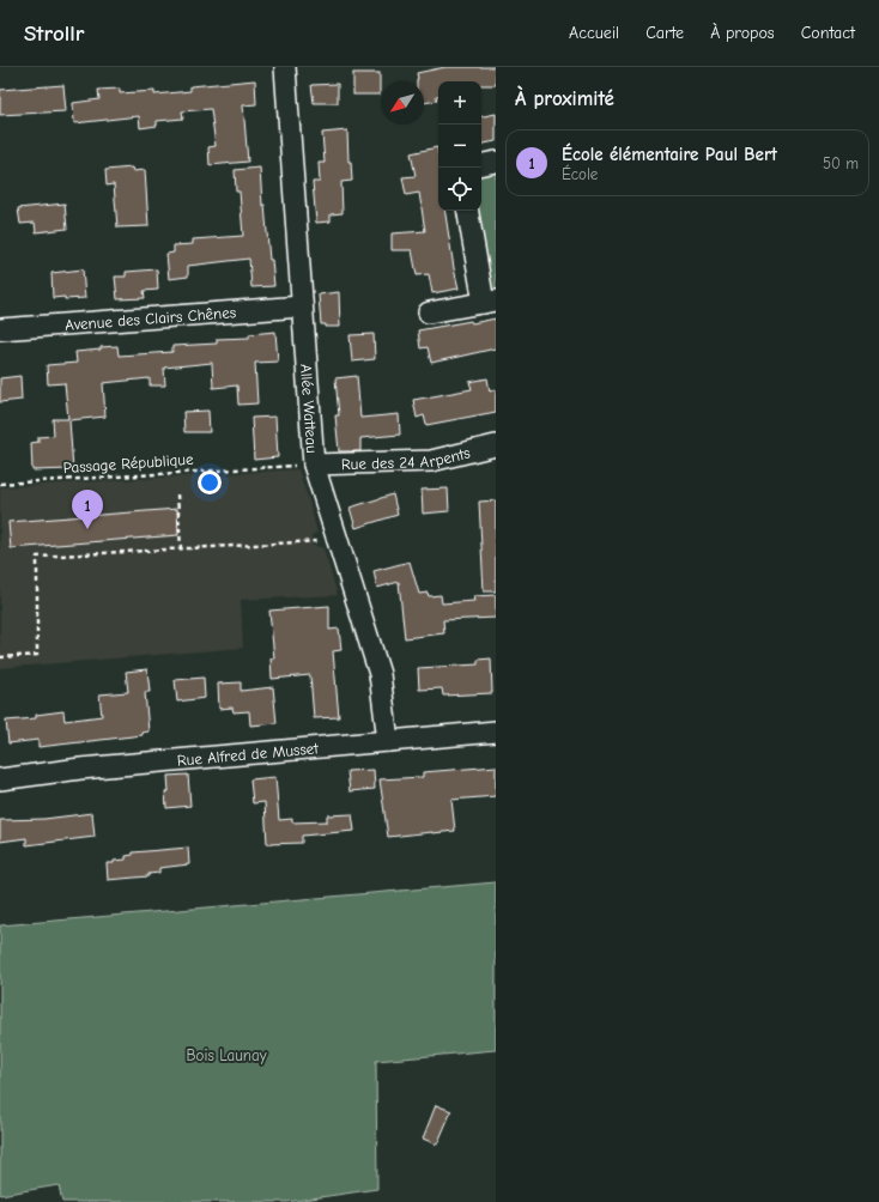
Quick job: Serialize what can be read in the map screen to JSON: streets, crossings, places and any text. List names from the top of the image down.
{
  "streets": {
    "street": [
      "Avenue des Clairs Chênes",
      "Allée Watteau",
      "Rue des 24 Arpents",
      "Rue Alfred de Musset"
    ],
    "path": ["Passage République"]
  },
  "crossings": [
    ["Avenue des Clairs Chênes", "Allée Watteau"],
    ["Allée Watteau", "Rue des 24 Arpents"],
    ["Allée Watteau", "Passage République"],
    ["Allée Watteau", "Rue Alfred de Musset"],
    ["Rue des 24 Arpents", "Passage République"]
  ],
  "parks": ["Bois Launay"],
  "north": "bottom left",
  "page": {
    "header": "Strollr",
    "nav": [
      "Accueil",
      "Carte",
      "À propos",
      "Contact"
    ],
    "heading": "À proximité",
    "map_buttons": ["+", "−"],
    "list": [
      {
        "mark": "1",
        "name": "École élémentaire Paul Bert",
        "note": "École",
        "value": "50 m"
      }
    ],
    "pins": "1"
  }
}
